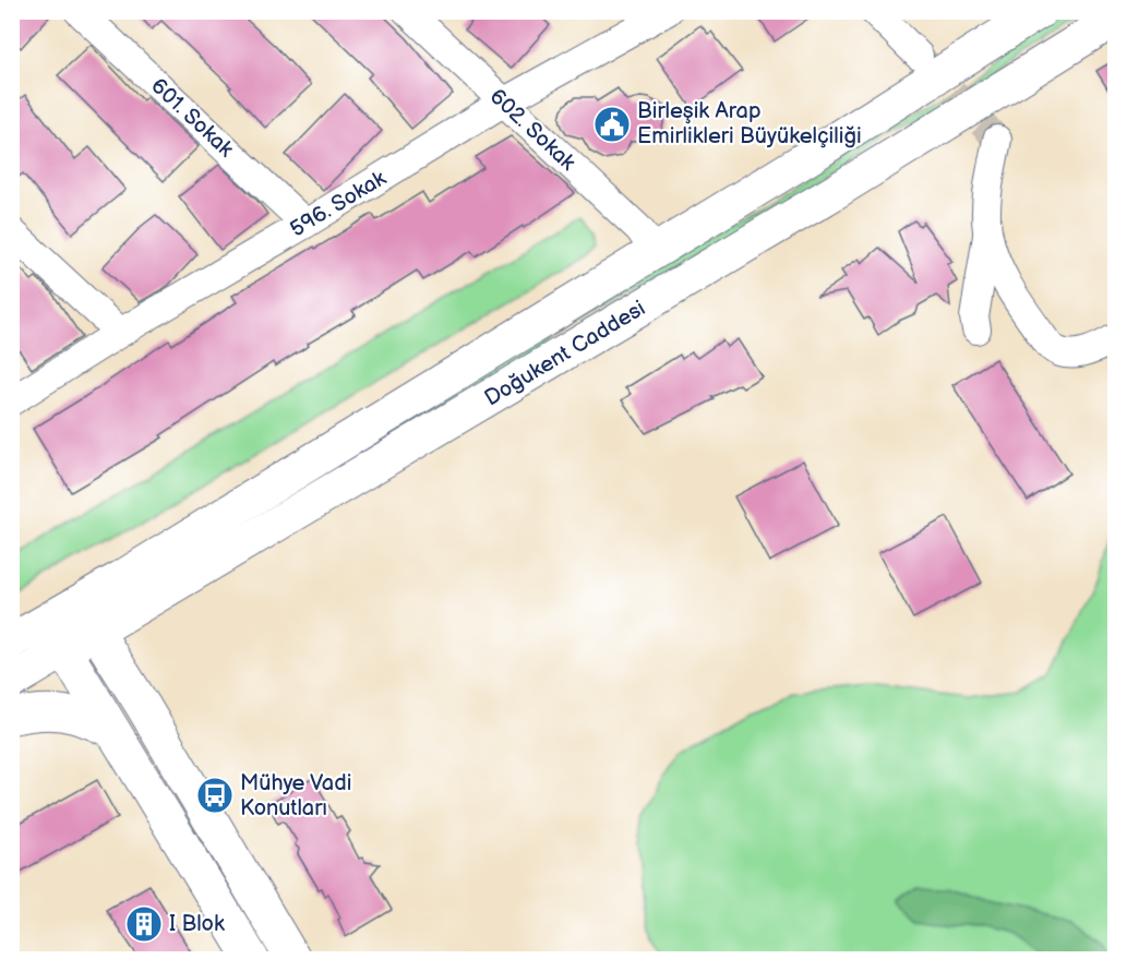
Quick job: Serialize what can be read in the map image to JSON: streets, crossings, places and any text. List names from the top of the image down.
{
  "streets": {
    "main road": ["Doğukent Caddesi"],
    "street": ["601. Sokak", "602. Sokak", "596. Sokak"]
  },
  "crossings": [
    ["601. Sokak", "596. Sokak"],
    ["602. Sokak", "596. Sokak"],
    ["602. Sokak", "Doğukent Caddesi"]
  ],
  "places": {
    "public building": ["Birleşik Arap Emirlikleri Büyükelçiliği"],
    "bus stop": ["Mühye Vadi Konutları"],
    "building": ["I Blok"]
  }
}
